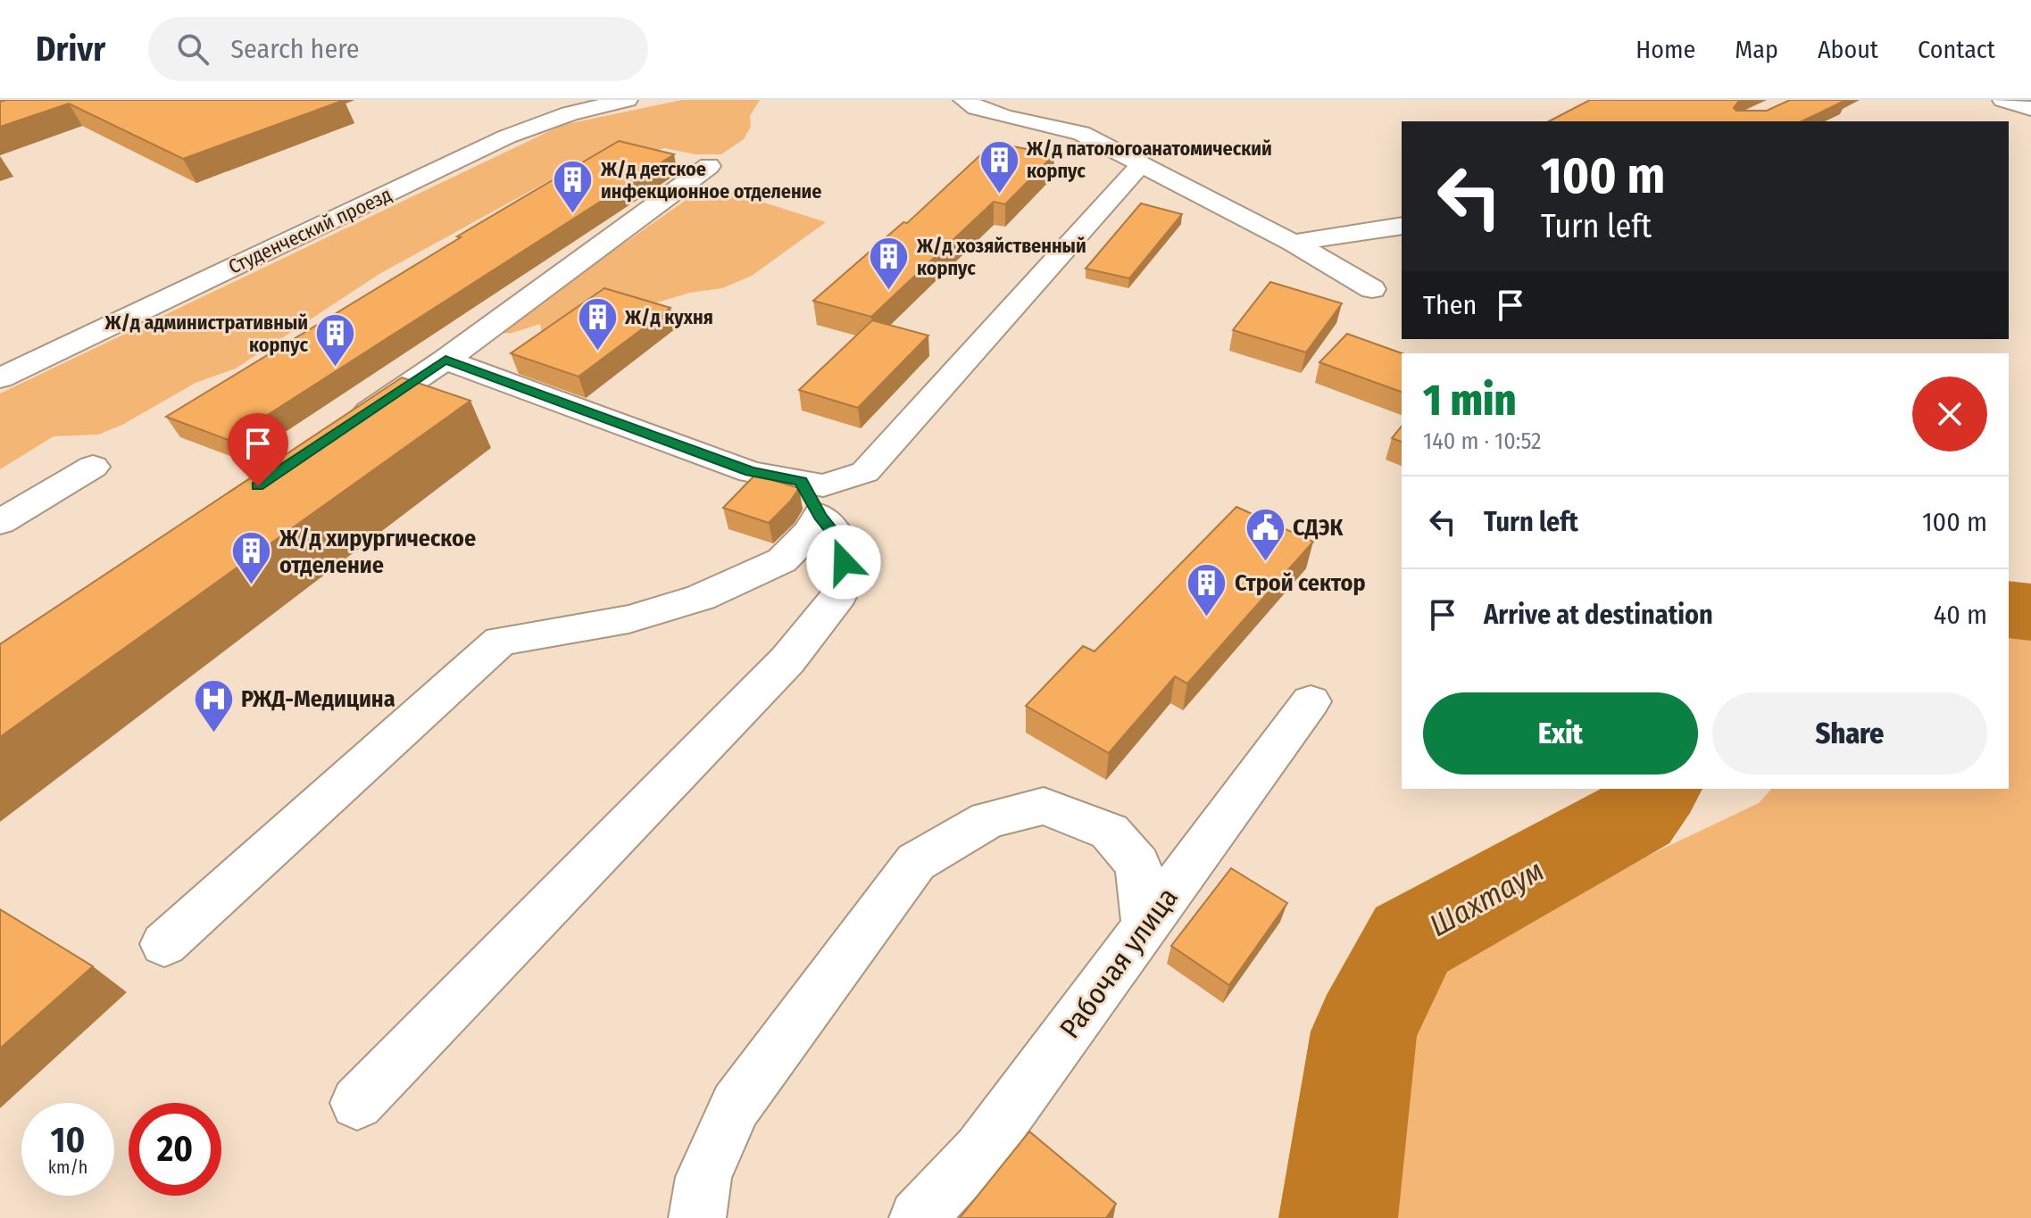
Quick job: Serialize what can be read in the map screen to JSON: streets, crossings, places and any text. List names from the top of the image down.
{
  "streets": {
    "street": ["Студенческий проезд", "Рабочая улица"]
  },
  "water": ["Шахтаум"],
  "places": {
    "building": [
      "Ж/д патологоанатомический корпус",
      "Ж/д детское инфекционное отделение",
      "Ж/д хозяйственный корпус",
      "Ж/д кухня",
      "Ж/д административный корпус",
      "Ж/д хирургическое отделение",
      "Строй сектор"
    ],
    "public building": ["СДЭК"],
    "hospital": ["РЖД-Медицина"]
  },
  "page": {
    "header": "Drivr",
    "search": "Search here",
    "nav": [
      "Home",
      "Map",
      "About",
      "Contact"
    ],
    "turn": ["100 m", "Turn left"],
    "then": "Then",
    "heading": ["1 min", "140 m · 10:52"],
    "list": [
      {
        "name": "Turn left",
        "value": "100 m"
      },
      {
        "name": "Arrive at destination",
        "value": "40 m"
      }
    ],
    "buttons": ["Exit", "Share"],
    "speed": "10 km/h",
    "limit": "20"
  }
}
